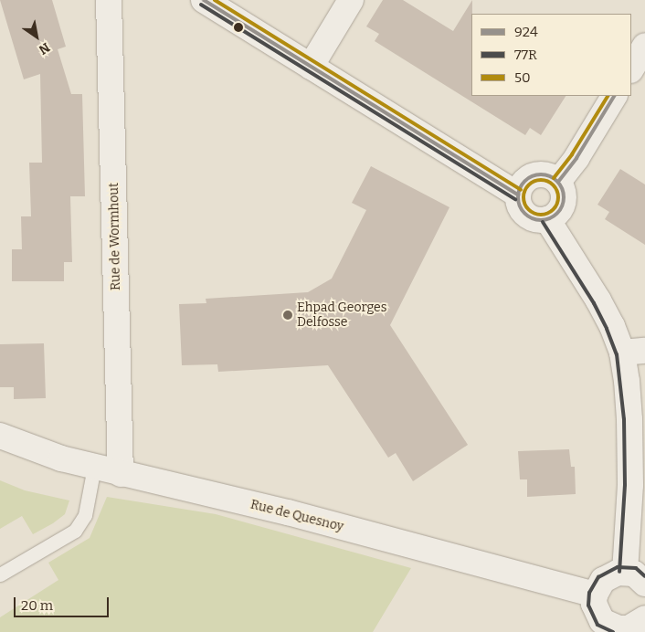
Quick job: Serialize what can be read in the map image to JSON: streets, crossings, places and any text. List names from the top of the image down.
{
  "streets": {
    "street": ["Rue de Wormhout", "Rue de Quesnoy"]
  },
  "crossings": [
    ["Rue de Wormhout", "Rue de Quesnoy"]
  ],
  "places": ["Ehpad Georges Delfosse"],
  "lines": ["transit line 924", "transit line 50", "transit line 77R"],
  "legend": ["924", "77R", "50"],
  "scale_bar": "20 m",
  "north": "bottom right"
}
